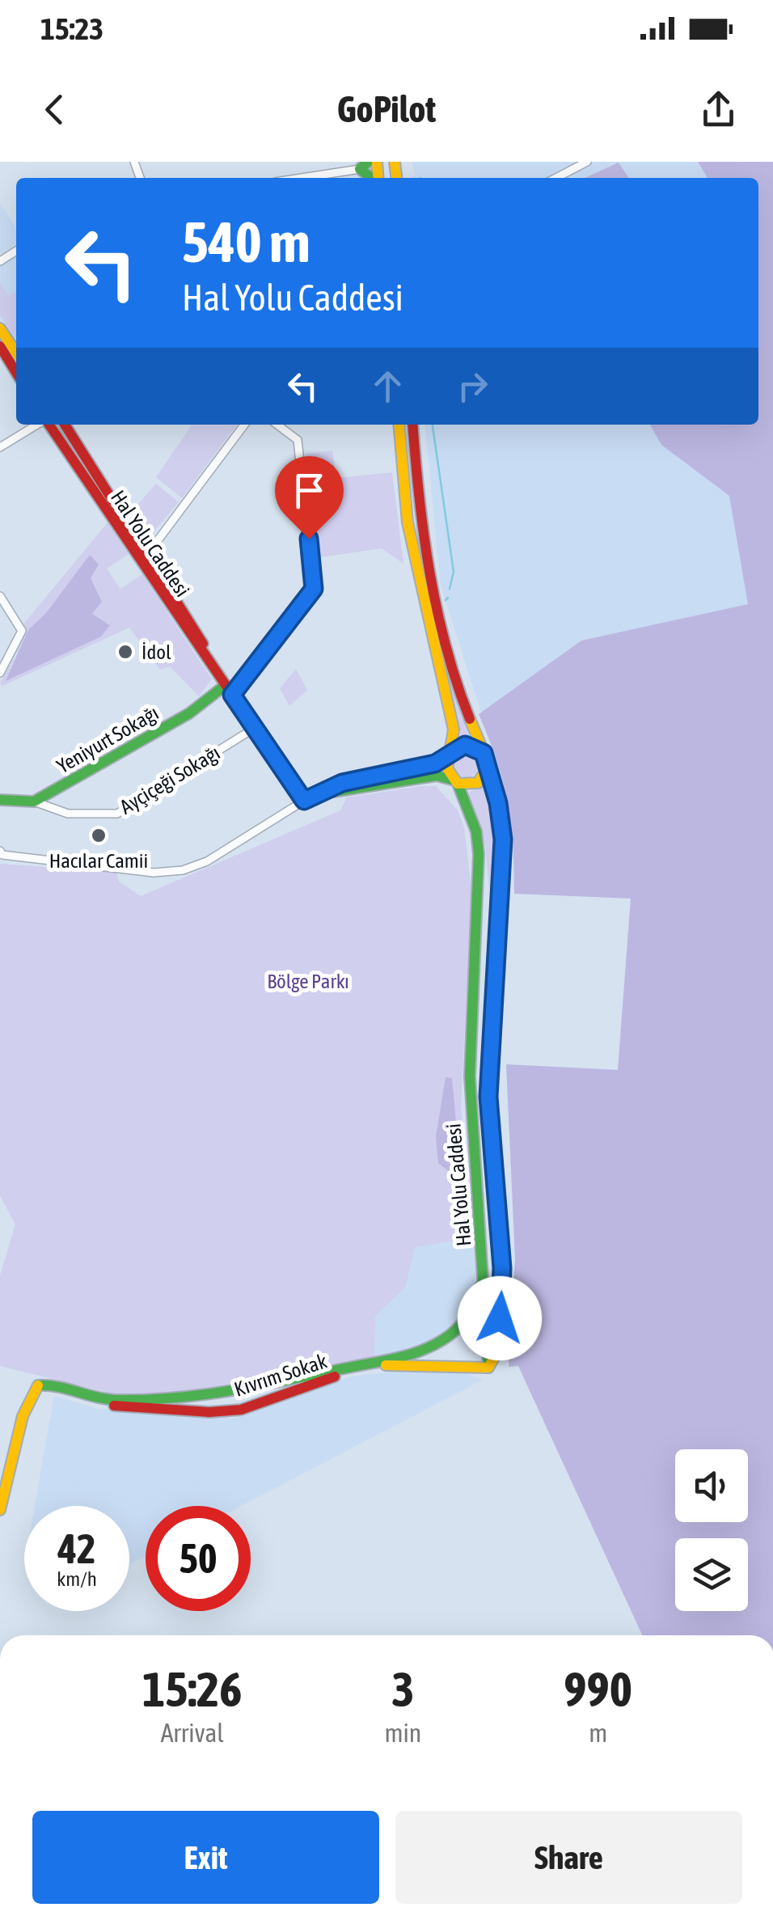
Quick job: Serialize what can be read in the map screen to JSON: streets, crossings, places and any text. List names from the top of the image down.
{
  "streets": {
    "street": [
      "Hal Yolu Caddesi",
      "Yeniyurt Sokağı",
      "Ayçiçeği Sokağı",
      "Kıvrım Sokak"
    ]
  },
  "crossings": [
    ["Hal Yolu Caddesi", "Yeniyurt Sokağı"],
    ["Hal Yolu Caddesi", "Ayçiçeği Sokağı"],
    ["Hal Yolu Caddesi", "Kıvrım Sokak"],
    ["Yeniyurt Sokağı", "Ayçiçeği Sokağı"]
  ],
  "parks": ["Bölge Parkı"],
  "places": ["İdol", "Hacılar Camii"],
  "page": {
    "status": "15:23",
    "header": "GoPilot",
    "turn": ["540 m", "Hal Yolu Caddesi"],
    "speed": "42 km/h",
    "limit": "50",
    "eta": [
      "15:26",
      "Arrival",
      "3",
      "min",
      "990",
      "m"
    ],
    "buttons": ["Exit", "Share"]
  }
}
